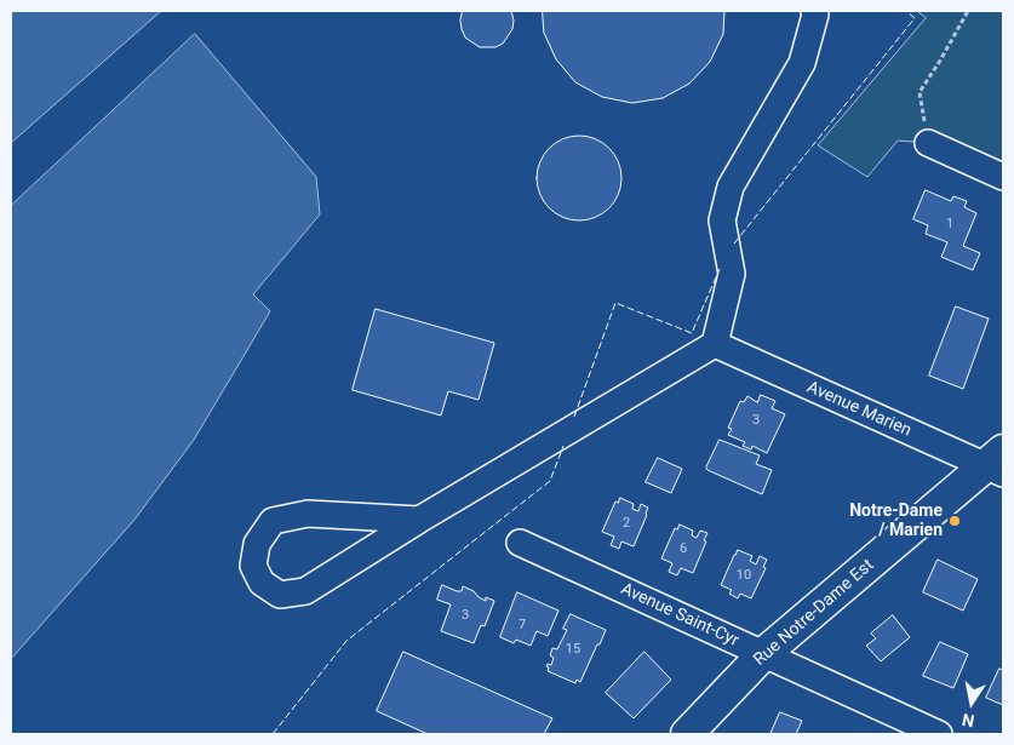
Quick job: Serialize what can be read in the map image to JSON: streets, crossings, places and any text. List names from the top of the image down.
{
  "streets": {
    "main road": ["Rue Notre-Dame Est"],
    "street": ["Avenue Marien", "Avenue Saint-Cyr"]
  },
  "crossings": [
    ["Avenue Marien", "Rue Notre-Dame Est"],
    ["Rue Notre-Dame Est", "Avenue Saint-Cyr"]
  ],
  "places": ["Notre-Dame / Marien"],
  "house_numbers": [
    "1",
    "3",
    "2",
    "6",
    "10",
    "3",
    "7",
    "15"
  ],
  "north": "bottom"
}
